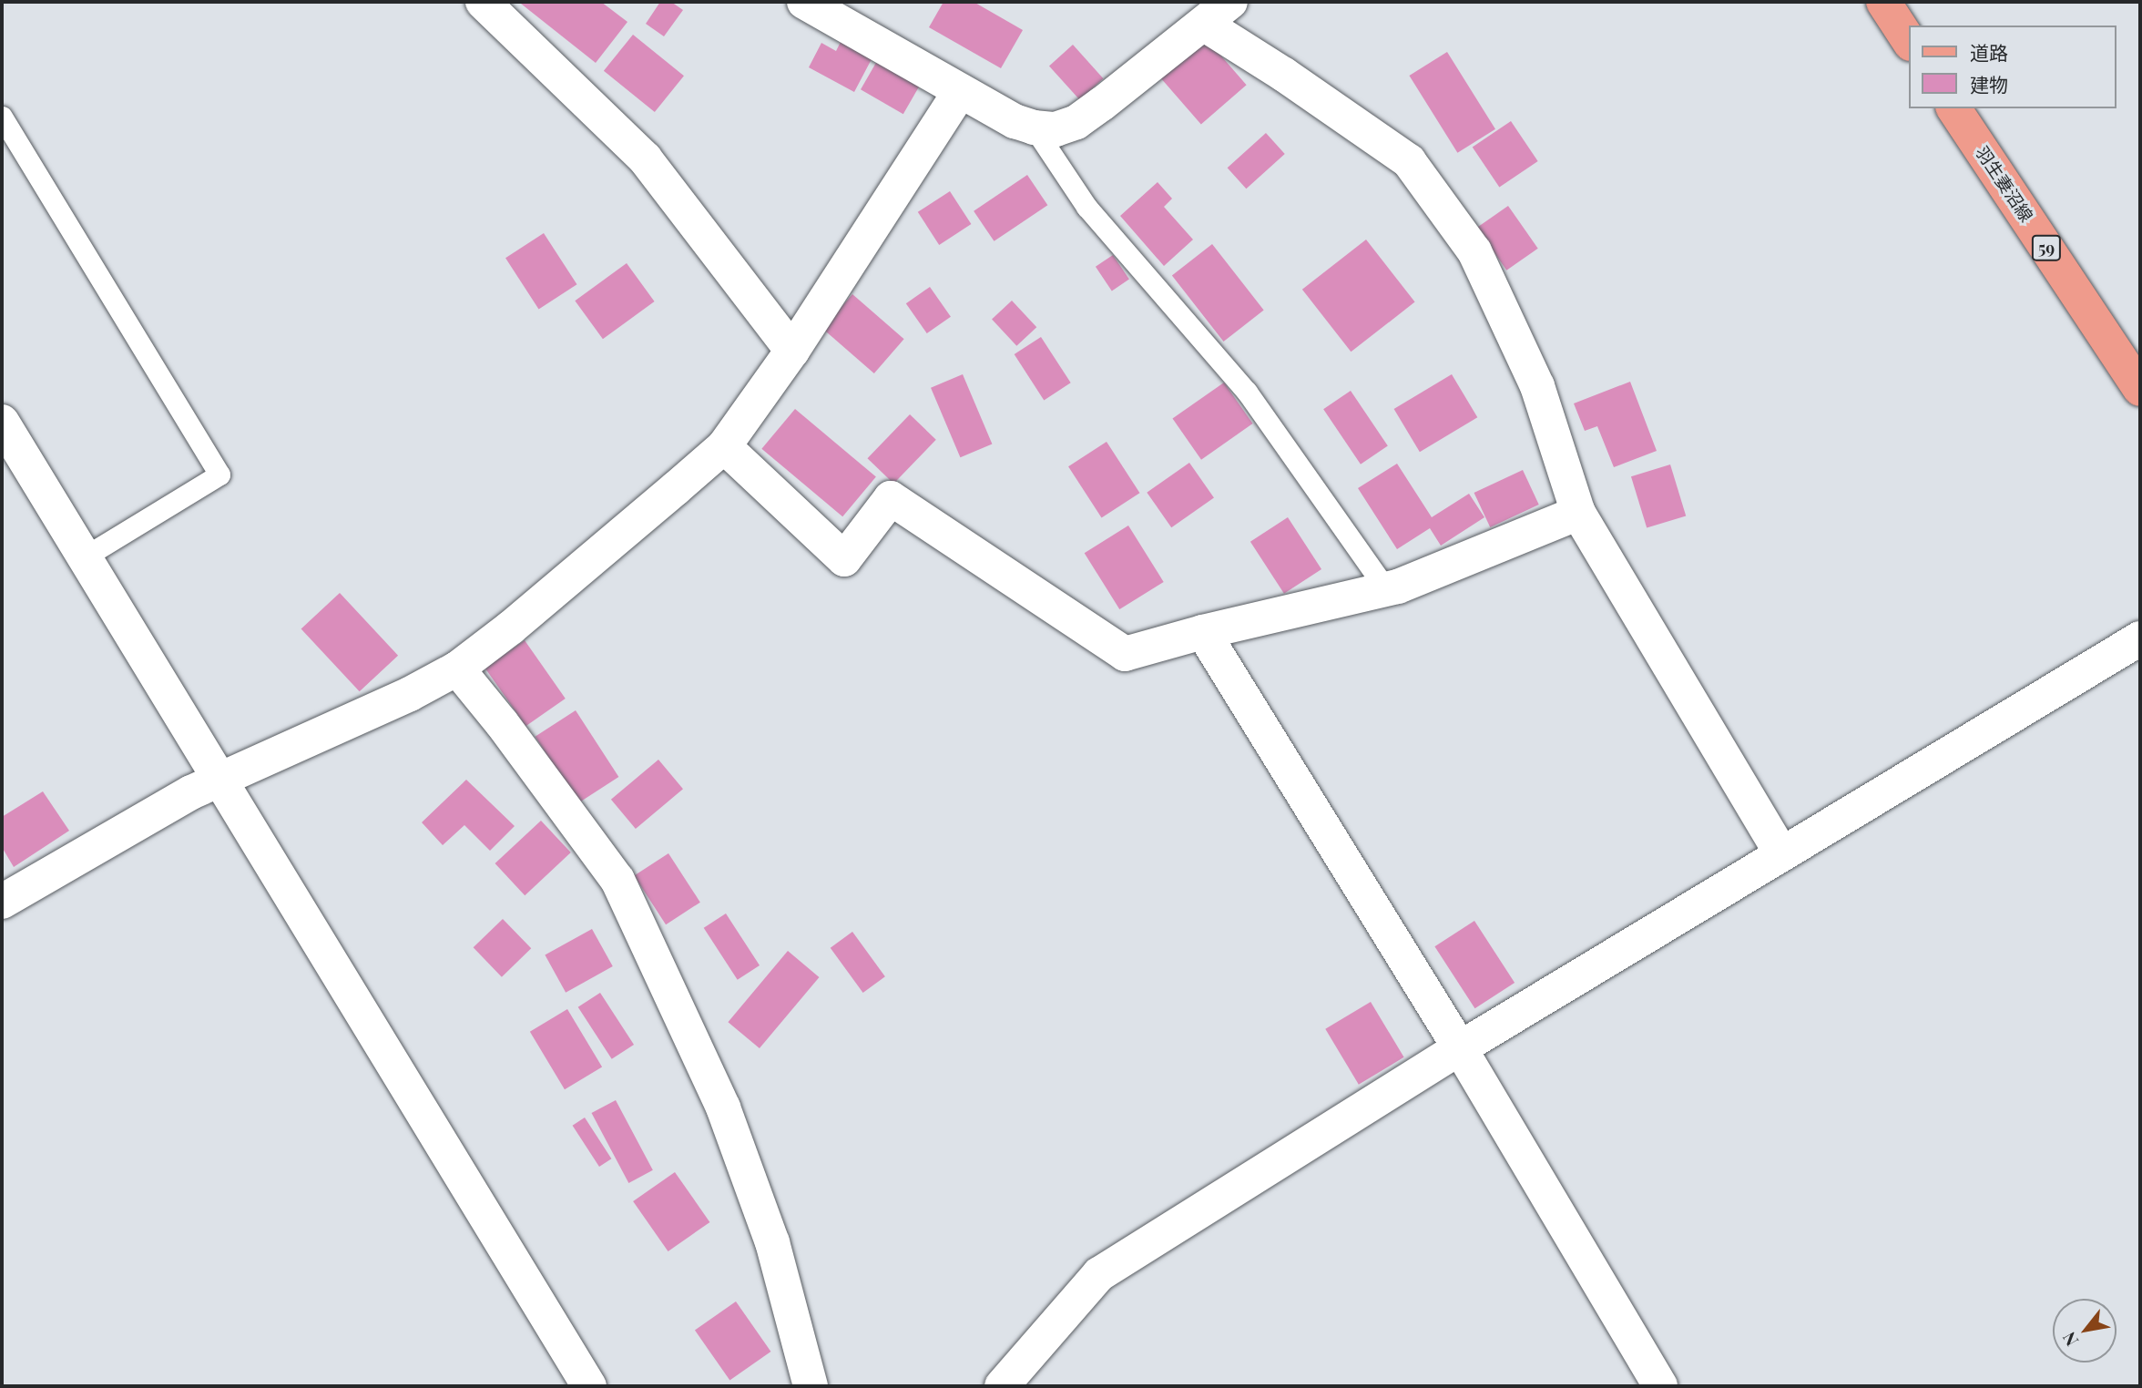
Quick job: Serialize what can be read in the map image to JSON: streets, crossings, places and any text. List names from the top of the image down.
{
  "streets": {
    "main road": ["羽生妻沼線", "59"]
  },
  "legend": ["道路", "建物"],
  "north": "bottom left"
}
